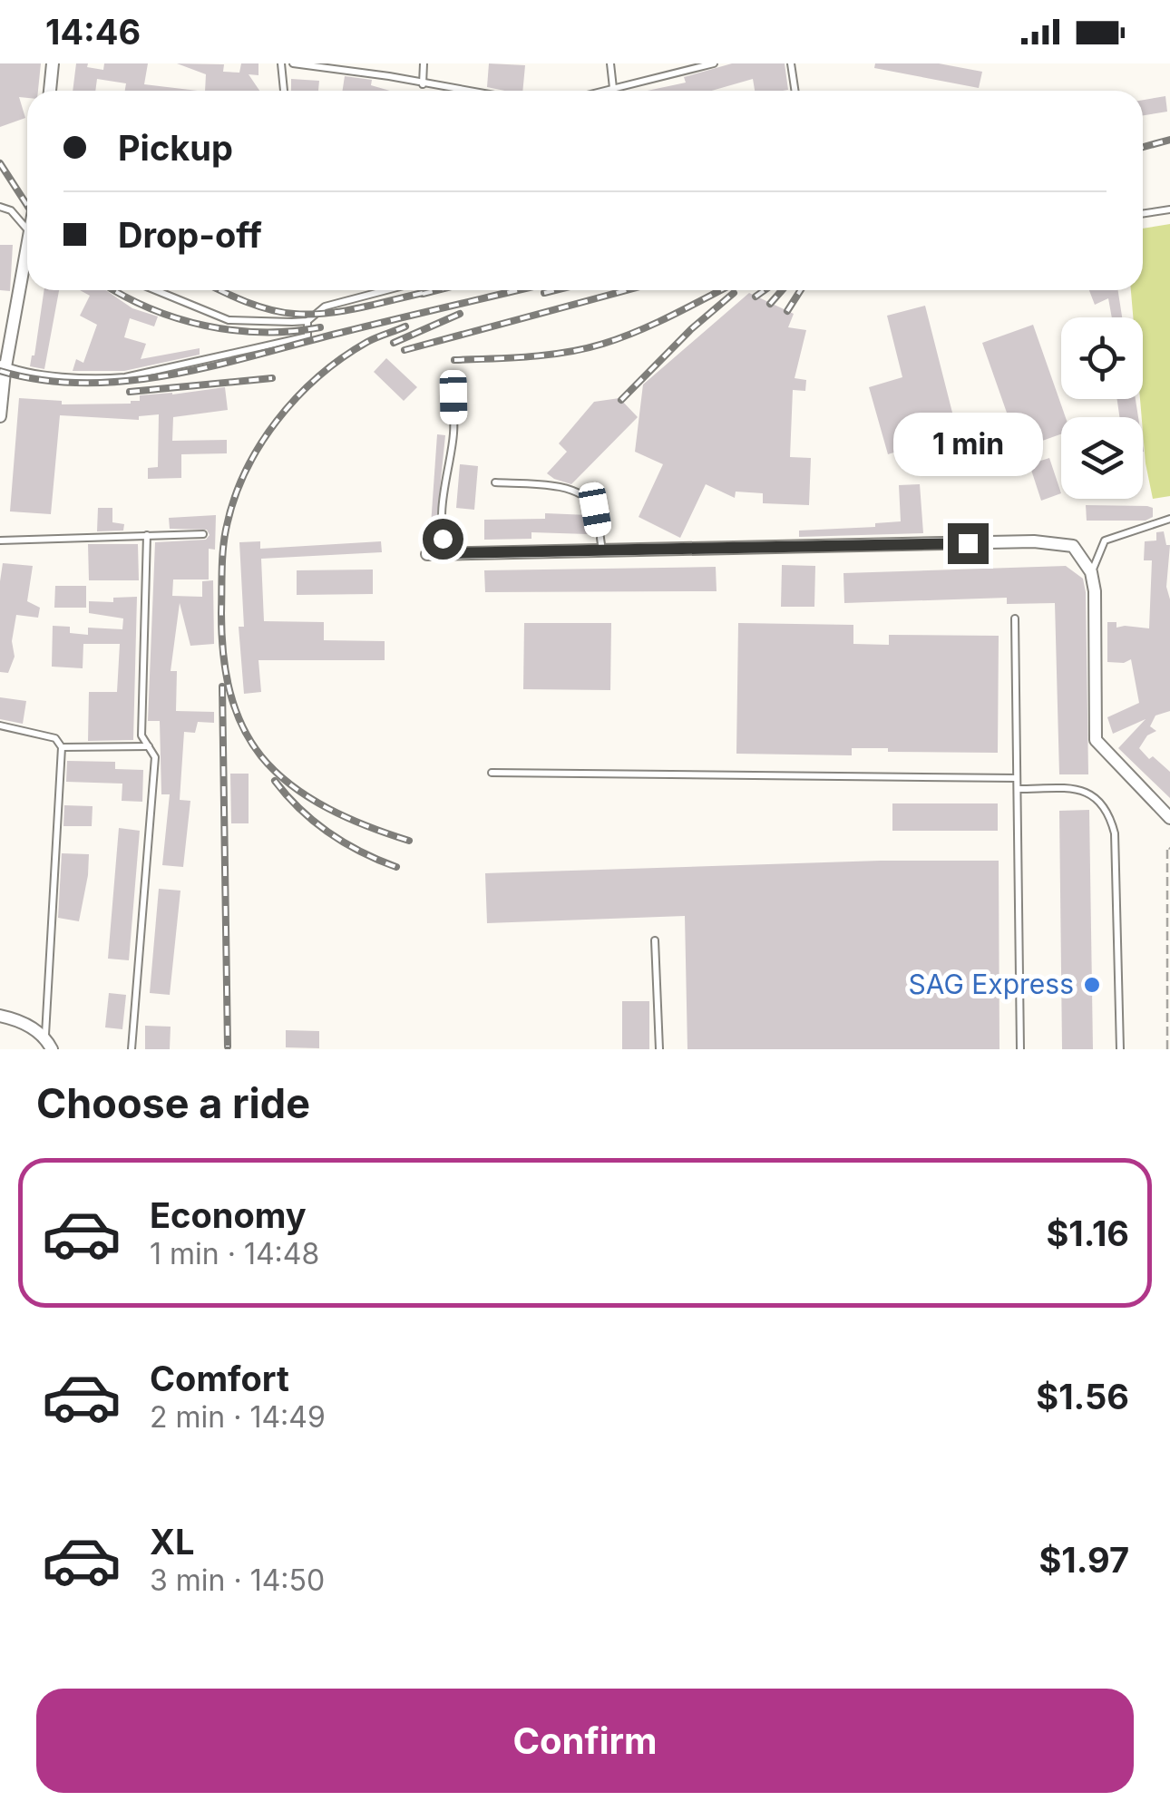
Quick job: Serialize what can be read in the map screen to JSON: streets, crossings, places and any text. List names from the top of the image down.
{
  "places": ["SAG Express"],
  "page": {
    "status": "14:46",
    "banner": ["Pickup", "Drop-off"],
    "bubble": "1 min",
    "heading": "Choose a ride",
    "list": [
      {
        "name": "Economy",
        "note": "1 min · 14:48",
        "value": "$1.16"
      },
      {
        "name": "Comfort",
        "note": "2 min · 14:49",
        "value": "$1.56"
      },
      {
        "name": "XL",
        "note": "3 min · 14:50",
        "value": "$1.97"
      }
    ],
    "buttons": "Confirm"
  }
}
